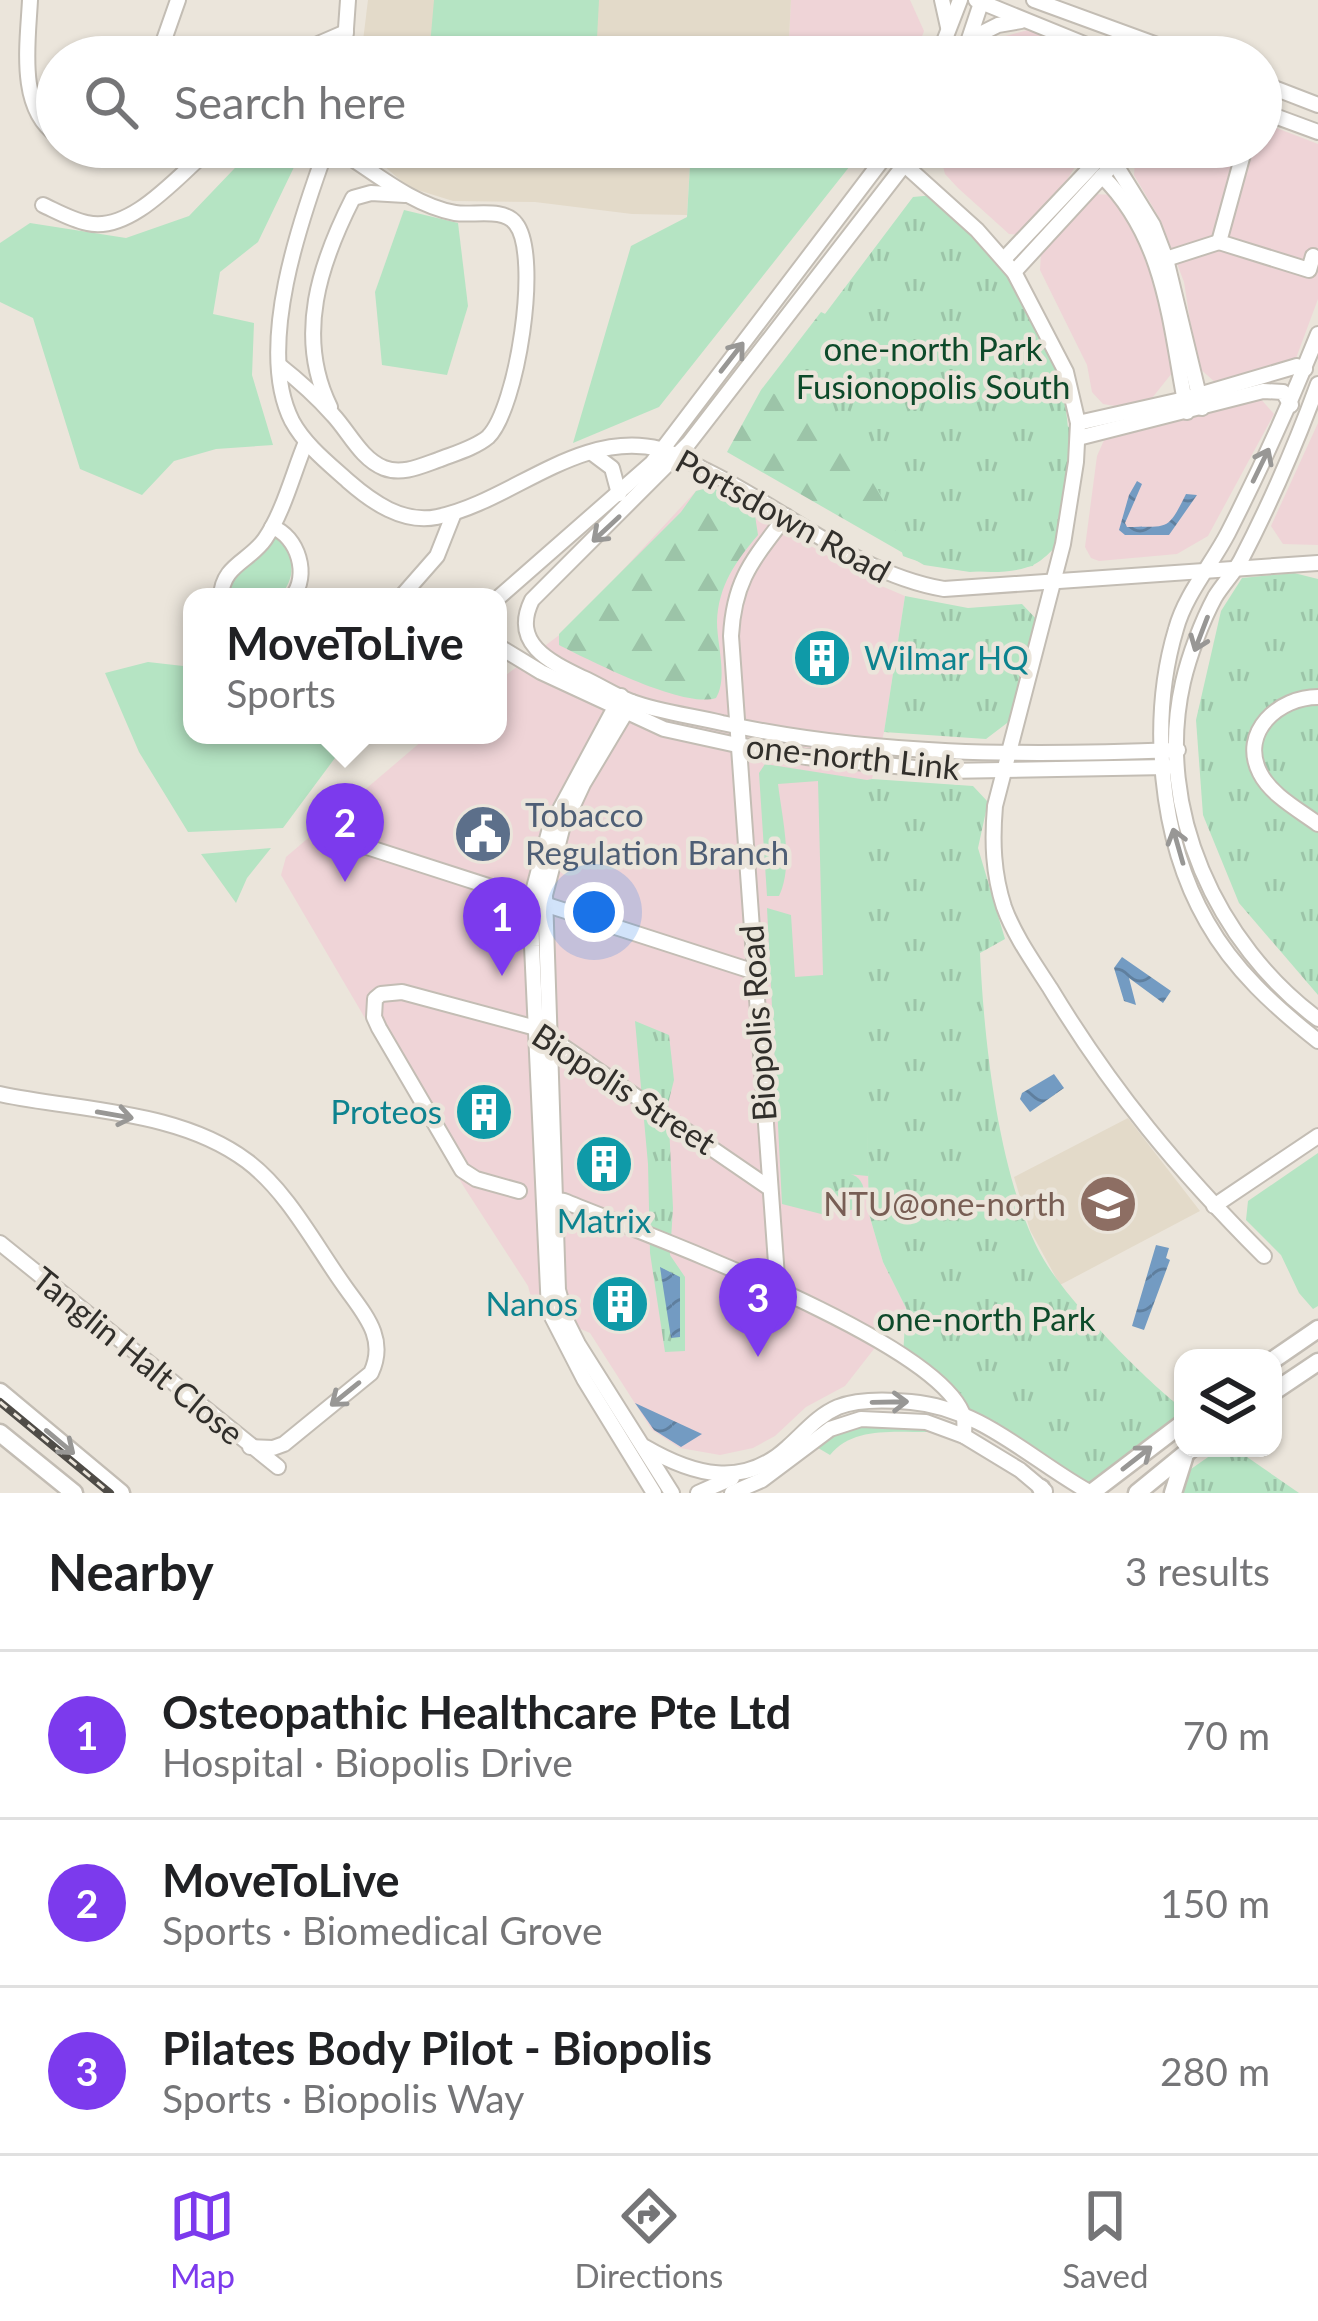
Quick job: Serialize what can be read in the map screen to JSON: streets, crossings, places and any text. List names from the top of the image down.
{
  "streets": {
    "street": [
      "Portsdown Road",
      "one-north Link",
      "Biopolis Road",
      "Biopolis Street",
      "Tanglin Halt Close"
    ]
  },
  "crossings": [
    ["Portsdown Road", "Biopolis Road"],
    ["one-north Link", "Biopolis Road"],
    ["Biopolis Road", "Biopolis Street"]
  ],
  "parks": ["one-north Park Fusionopolis South", "one-north Park"],
  "places": {
    "building": [
      "Wilmar HQ",
      "Proteos",
      "Matrix",
      "Nanos"
    ],
    "public building": ["Tobacco Regulation Branch"],
    "school or university": ["NTU@one-north"]
  },
  "page": {
    "search": "Search here",
    "popup": ["MoveToLive", "Sports"],
    "pins": ["2", "1", "3"],
    "heading": ["Nearby", "3 results"],
    "list": [
      {
        "mark": "1",
        "name": "Osteopathic Healthcare Pte Ltd",
        "note": "Hospital · Biopolis Drive",
        "value": "70 m"
      },
      {
        "mark": "2",
        "name": "MoveToLive",
        "note": "Sports · Biomedical Grove",
        "value": "150 m"
      },
      {
        "mark": "3",
        "name": "Pilates Body Pilot - Biopolis",
        "note": "Sports · Biopolis Way",
        "value": "280 m"
      }
    ],
    "nav": ["Map", "Directions", "Saved"]
  }
}
